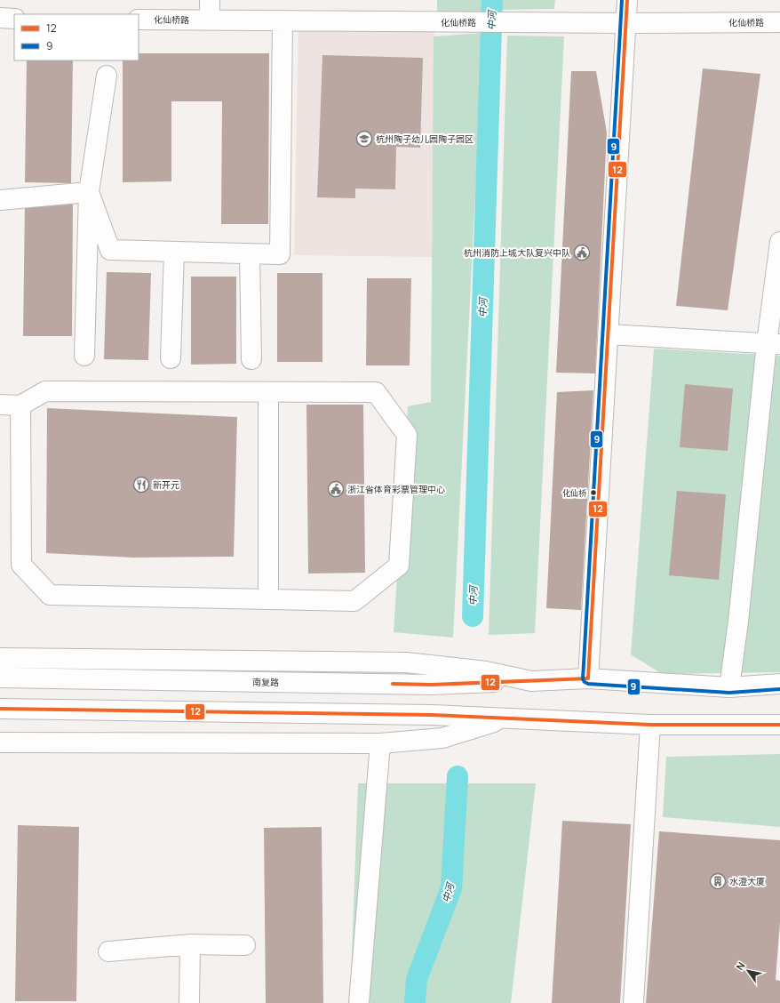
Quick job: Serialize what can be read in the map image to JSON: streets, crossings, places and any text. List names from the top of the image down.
{
  "streets": {
    "main road": ["化仙桥路", "南复路"]
  },
  "water": ["中河"],
  "places": {
    "school or university": ["杭州陶子幼儿园陶子园区"],
    "public building": ["杭州消防上城大队复兴中队", "浙江省体育彩票管理中心"],
    "restaurant": ["新开元"],
    "other": ["化仙桥"],
    "building": ["水澄大厦"]
  },
  "lines": ["transit line 12", "transit line 9"],
  "legend": ["12", "9"],
  "north": "top left"
}
